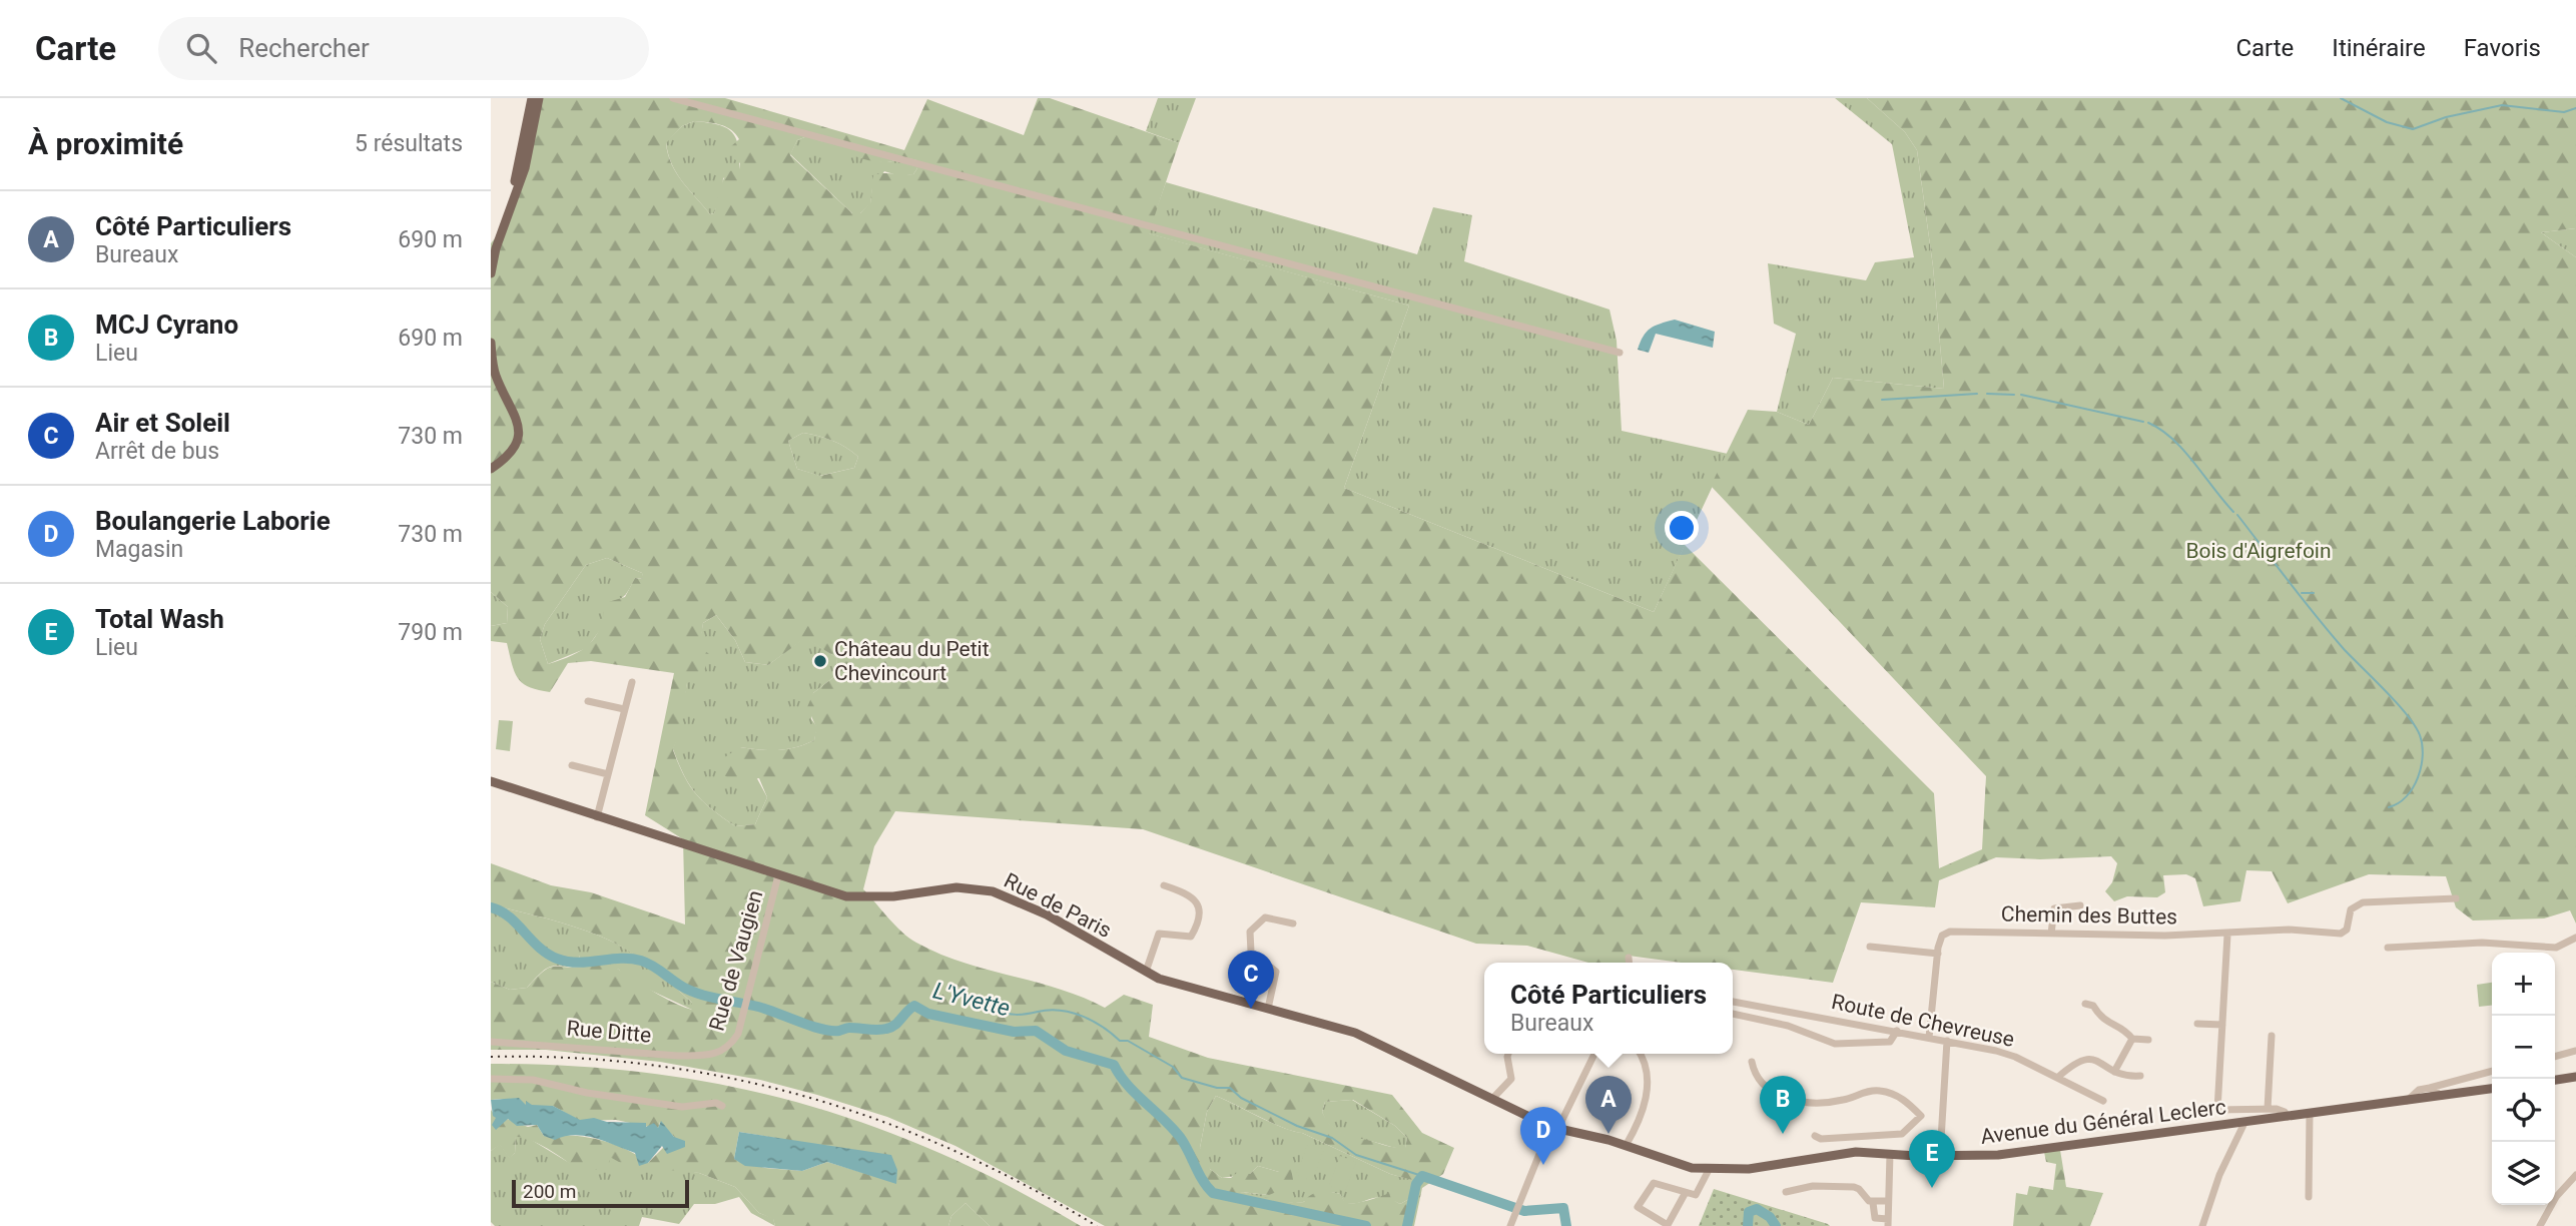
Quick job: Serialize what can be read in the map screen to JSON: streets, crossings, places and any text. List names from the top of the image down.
{
  "streets": {
    "main road": ["Rue de Paris", "Avenue du Général Leclerc"],
    "street": [
      "Chemin des Buttes",
      "Rue de Vaugien",
      "Route de Chevreuse",
      "Rue Ditte"
    ]
  },
  "crossings": [
    ["Rue de Paris", "Rue de Vaugien"],
    ["Rue de Paris", "Avenue du Général Leclerc"],
    ["Rue de Vaugien", "Rue Ditte"]
  ],
  "water": ["L'Yvette"],
  "parks": ["Bois d'Aigrefoin"],
  "places": ["Château du Petit Chevincourt"],
  "scale_bar": "200 m",
  "page": {
    "header": "Carte",
    "search": "Rechercher",
    "nav": ["Carte", "Itinéraire", "Favoris"],
    "heading": ["À proximité", "5 résultats"],
    "list": [
      {
        "mark": "A",
        "name": "Côté Particuliers",
        "note": "Bureaux",
        "value": "690 m"
      },
      {
        "mark": "B",
        "name": "MCJ Cyrano",
        "note": "Lieu",
        "value": "690 m"
      },
      {
        "mark": "C",
        "name": "Air et Soleil",
        "note": "Arrêt de bus",
        "value": "730 m"
      },
      {
        "mark": "D",
        "name": "Boulangerie Laborie",
        "note": "Magasin",
        "value": "730 m"
      },
      {
        "mark": "E",
        "name": "Total Wash",
        "note": "Lieu",
        "value": "790 m"
      }
    ],
    "pins": [
      "C",
      "A",
      "B",
      "D",
      "E"
    ],
    "map_buttons": ["+", "−"],
    "popup": ["Côté Particuliers", "Bureaux"],
    "scale": "200 m"
  }
}
